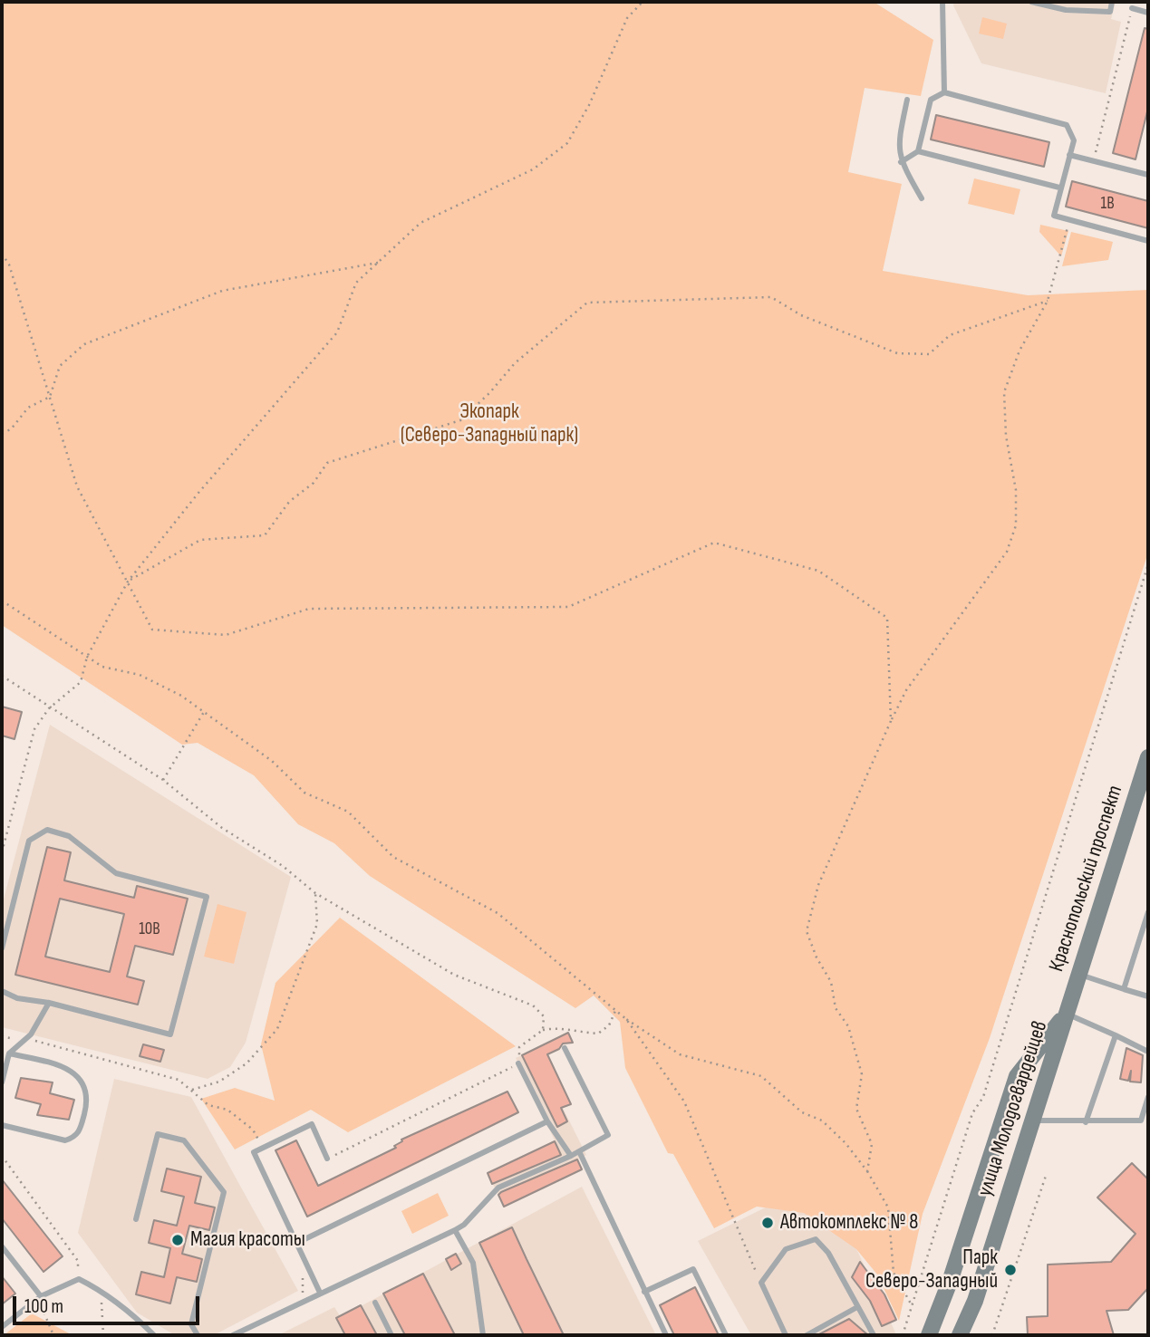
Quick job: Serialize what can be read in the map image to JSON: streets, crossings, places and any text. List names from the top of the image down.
{
  "streets": {
    "street": ["Краснопольский проспект", "улица Молодогвардейцев"]
  },
  "crossings": [
    ["Краснопольский проспект", "улица Молодогвардейцев"]
  ],
  "parks": ["Экопарк (Северо-Западный парк)"],
  "places": ["Автокомплекс № 8", "Магия красоты", "Парк Северо-Западный"],
  "house_numbers": ["1В", "10В"],
  "scale_bar": "100 m"
}
